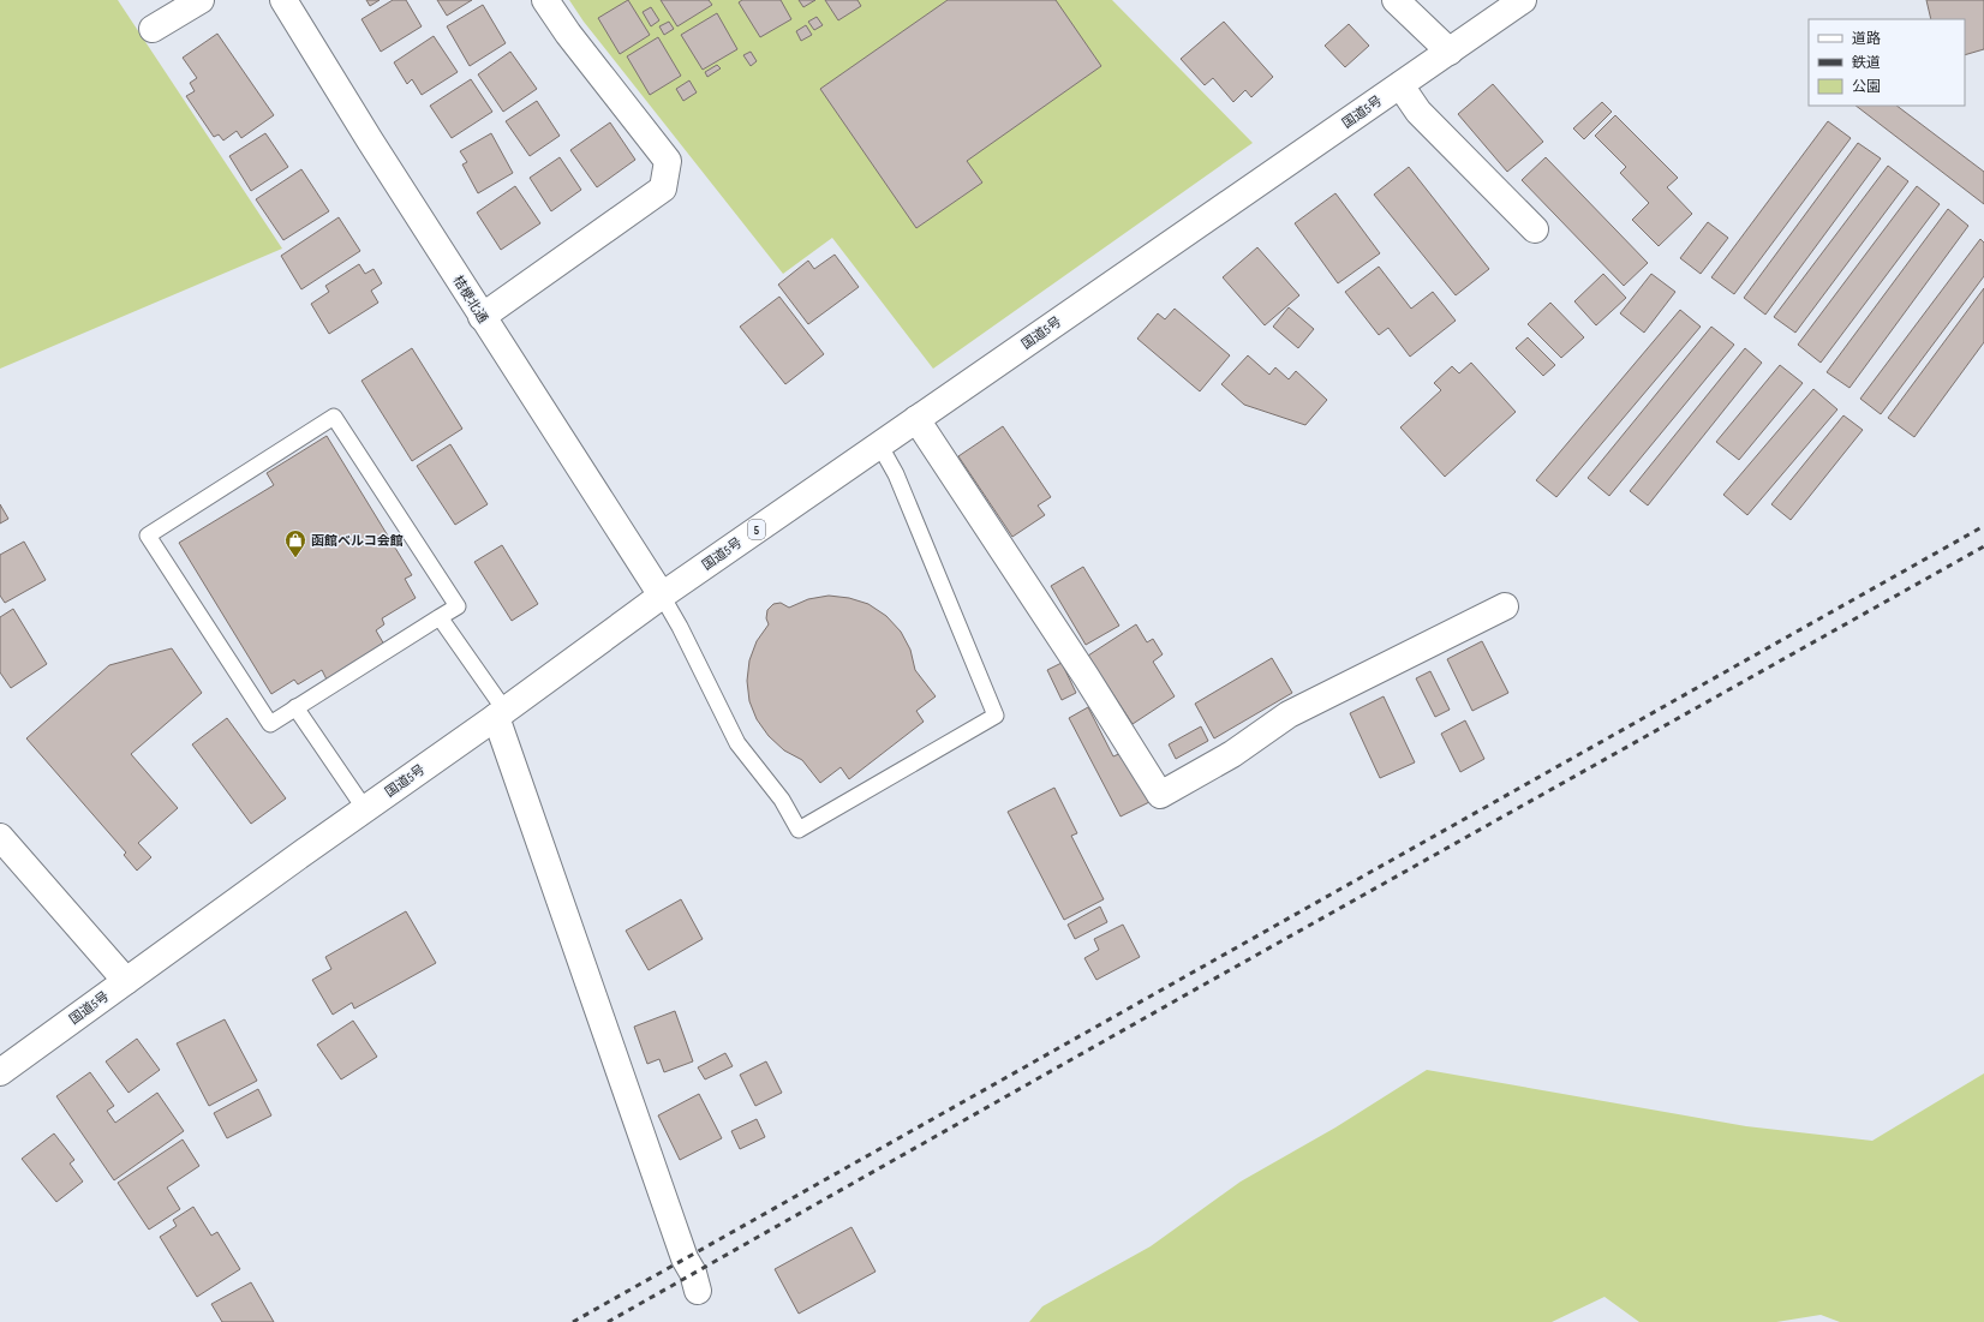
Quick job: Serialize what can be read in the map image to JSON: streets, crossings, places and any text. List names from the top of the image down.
{
  "streets": {
    "main road": ["国道5号", "桔梗北通", "5"]
  },
  "crossings": [
    ["国道5号", "桔梗北通"]
  ],
  "places": {
    "shop": ["函館ベルコ会館"]
  },
  "legend": ["道路", "鉄道", "公園"]
}
